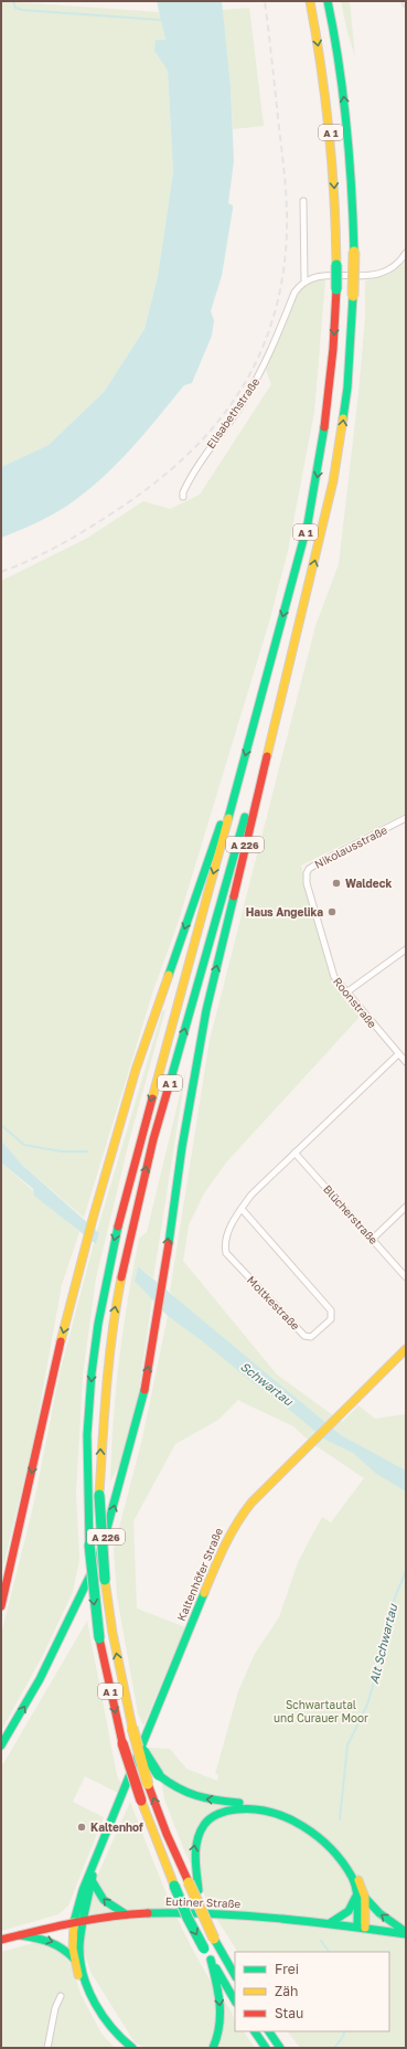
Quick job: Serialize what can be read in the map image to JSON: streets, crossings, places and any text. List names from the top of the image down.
{
  "streets": {
    "main road": [
      "A 1",
      "A 226",
      "Kaltenhöfer Straße",
      "Eutiner Straße"
    ],
    "street": [
      "Elisabethstraße",
      "Nikolausstraße",
      "Roonstraße",
      "Blücherstraße",
      "Moltkestraße"
    ]
  },
  "crossings": [
    ["A 1", "A 226"],
    ["Nikolausstraße", "Roonstraße"],
    ["Roonstraße", "Moltkestraße"],
    ["Blücherstraße", "Moltkestraße"],
    ["Kaltenhöfer Straße", "Eutiner Straße"]
  ],
  "water": ["Schwartau", "Alt Schwartau"],
  "parks": ["Schwartautal und Curauer Moor"],
  "places": ["Waldeck", "Haus Angelika", "Kaltenhof"],
  "legend": ["Frei", "Zäh", "Stau"]
}
